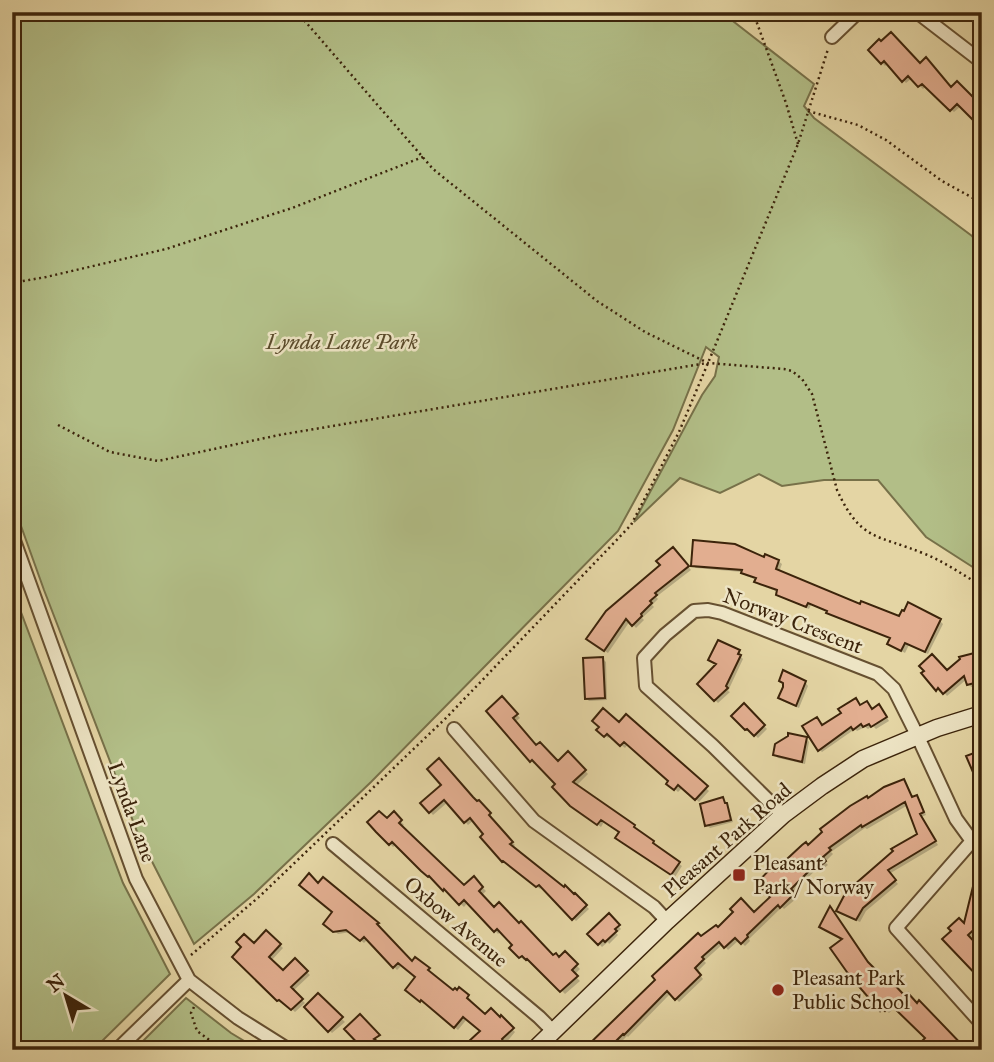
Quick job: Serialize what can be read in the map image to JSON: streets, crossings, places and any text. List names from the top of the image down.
{
  "streets": {
    "street": [
      "Norway Crescent",
      "Lynda Lane",
      "Pleasant Park Road",
      "Oxbow Avenue"
    ]
  },
  "crossings": [
    ["Norway Crescent", "Pleasant Park Road"],
    ["Pleasant Park Road", "Oxbow Avenue"]
  ],
  "parks": ["Lynda Lane Park"],
  "places": {
    "transit": ["Pleasant Park / Norway"],
    "other": ["Pleasant Park Public School"]
  },
  "north": "top left"
}
